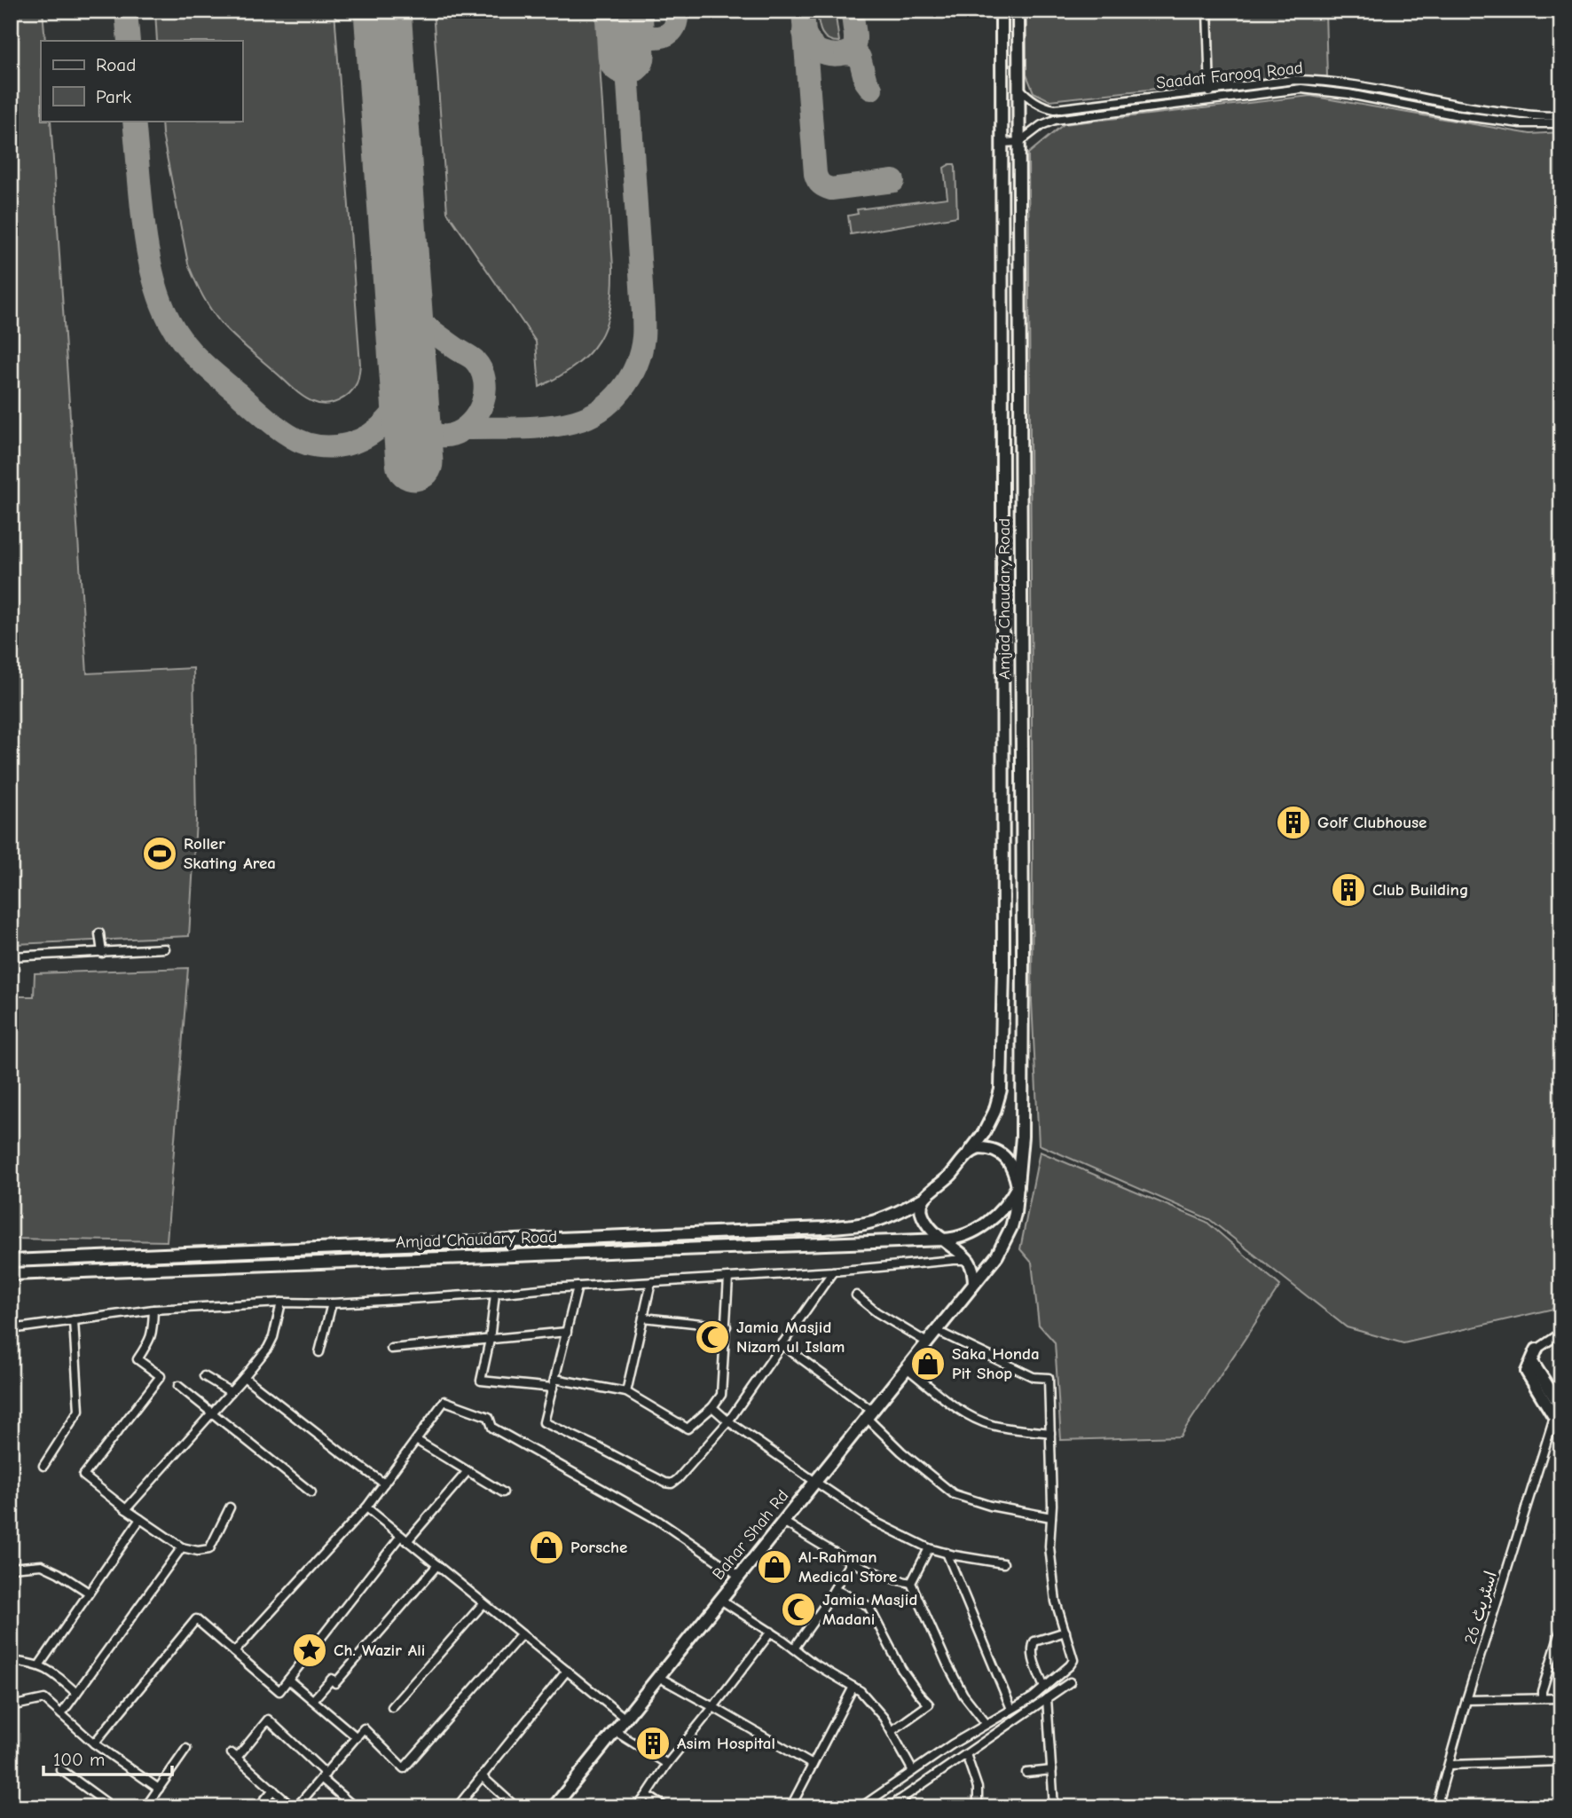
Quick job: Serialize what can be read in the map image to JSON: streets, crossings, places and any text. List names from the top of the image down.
{
  "streets": {
    "main road": ["Amjad Chaudary Road", "Bahar Shah Rd"],
    "street": ["Saadat Farooq Road", "اسٹریٹ 26"]
  },
  "crossings": [
    ["Saadat Farooq Road", "Amjad Chaudary Road"],
    ["Amjad Chaudary Road", "Bahar Shah Rd"]
  ],
  "places": {
    "building": ["Golf Clubhouse", "Club Building", "Asim Hospital"],
    "sports": ["Roller Skating Area"],
    "mosque": ["Jamia Masjid Nizam ul Islam", "Jamia Masjid Madani"],
    "shop": ["Saka Honda Pit Shop", "Porsche", "Al-Rahman Medical Store"],
    "place": ["Ch. Wazir Ali"]
  },
  "legend": ["Road", "Park"],
  "scale_bar": "100 m"
}
